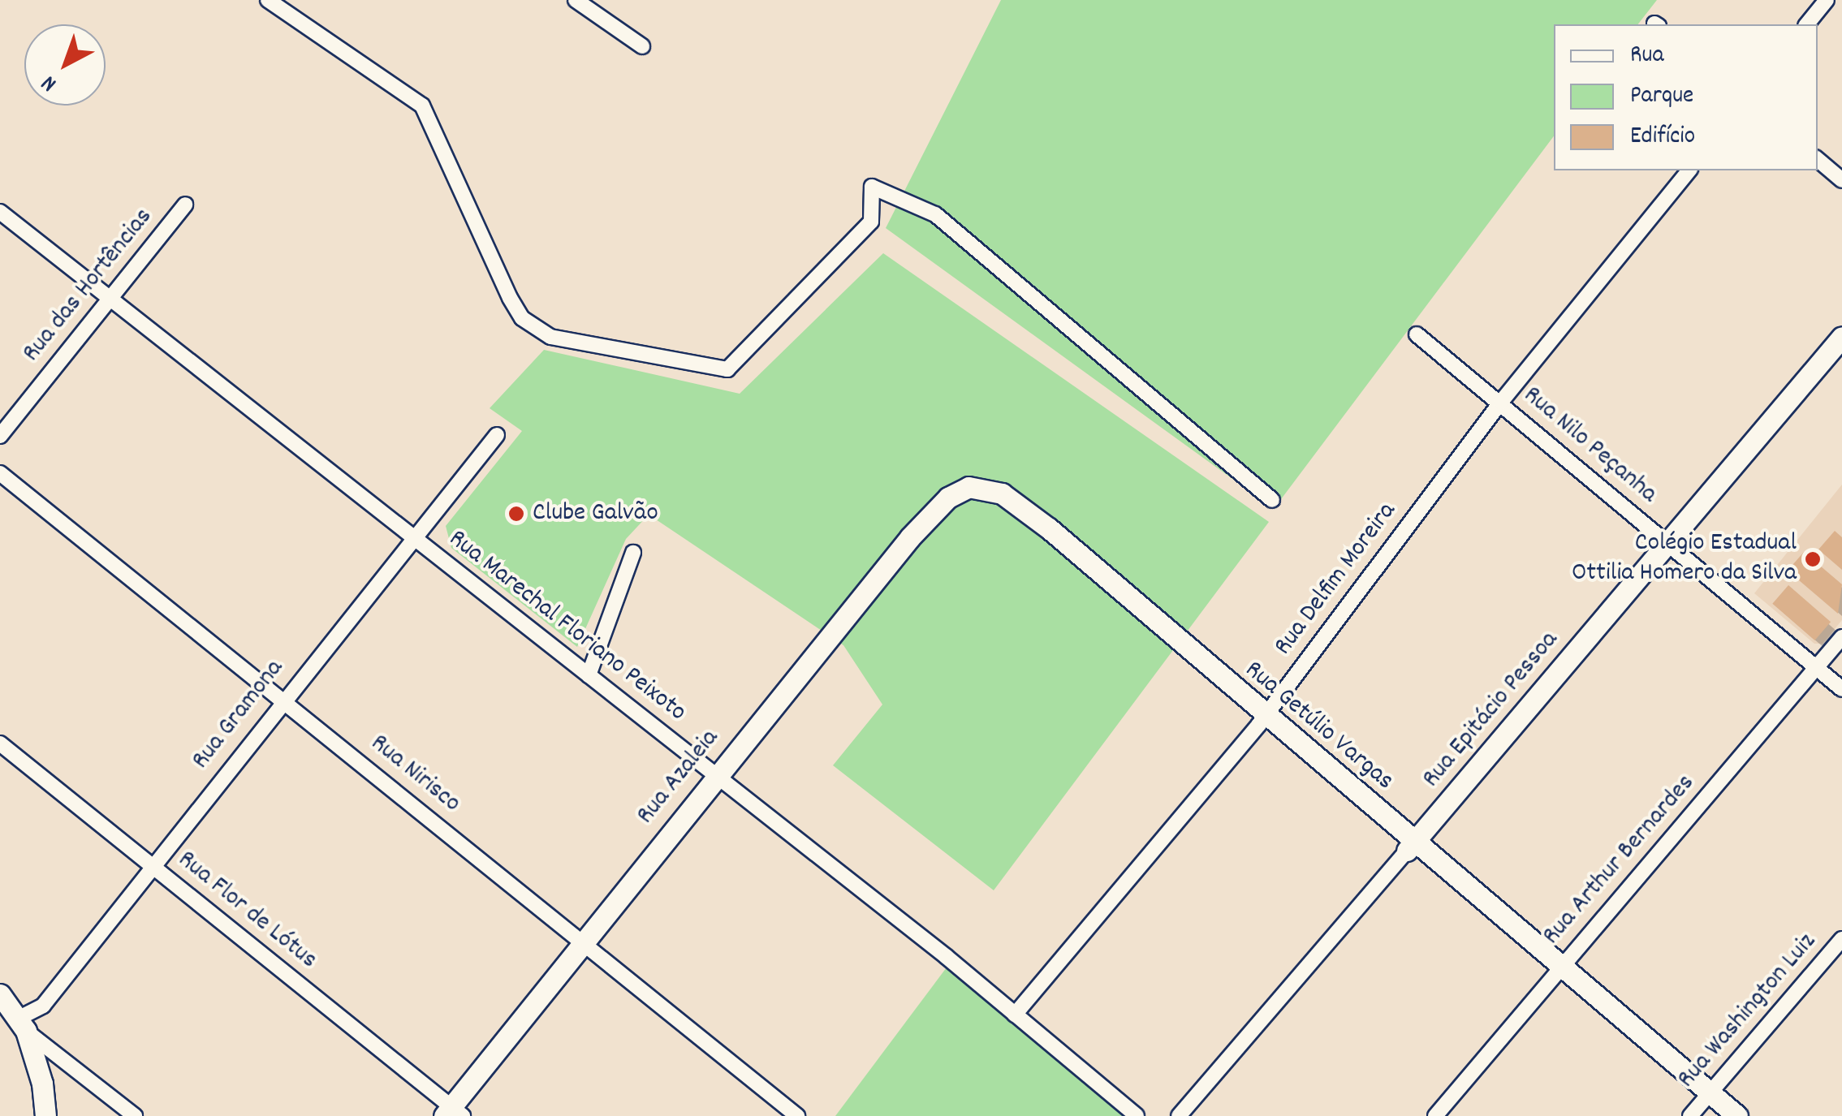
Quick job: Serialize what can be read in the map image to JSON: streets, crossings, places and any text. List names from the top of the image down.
{
  "streets": {
    "street": [
      "Rua das Hortências",
      "Rua Nilo Peçanha",
      "Rua Delfim Moreira",
      "Rua Marechal Floriano Peixoto",
      "Rua Epitácio Pessoa",
      "Rua Gramona",
      "Rua Getúlio Vargas",
      "Rua Nirisco",
      "Rua Azaleia",
      "Rua Arthur Bernardes",
      "Rua Flor de Lótus",
      "Rua Washington Luiz"
    ]
  },
  "crossings": [
    ["Rua das Hortências", "Rua Marechal Floriano Peixoto"],
    ["Rua Nilo Peçanha", "Rua Delfim Moreira"],
    ["Rua Nilo Peçanha", "Rua Epitácio Pessoa"],
    ["Rua Nilo Peçanha", "Rua Arthur Bernardes"],
    ["Rua Delfim Moreira", "Rua Marechal Floriano Peixoto"],
    ["Rua Delfim Moreira", "Rua Getúlio Vargas"],
    ["Rua Marechal Floriano Peixoto", "Rua Gramona"],
    ["Rua Marechal Floriano Peixoto", "Rua Azaleia"],
    ["Rua Epitácio Pessoa", "Rua Getúlio Vargas"],
    ["Rua Gramona", "Rua Nirisco"],
    ["Rua Gramona", "Rua Flor de Lótus"],
    ["Rua Getúlio Vargas", "Rua Azaleia"],
    ["Rua Getúlio Vargas", "Rua Arthur Bernardes"],
    ["Rua Getúlio Vargas", "Rua Washington Luiz"],
    ["Rua Nirisco", "Rua Azaleia"],
    ["Rua Azaleia", "Rua Flor de Lótus"]
  ],
  "places": ["Clube Galvão", "Colégio Estadual Ottilia Homero da Silva"],
  "legend": ["Rua", "Parque", "Edifício"],
  "north": "bottom left"
}
